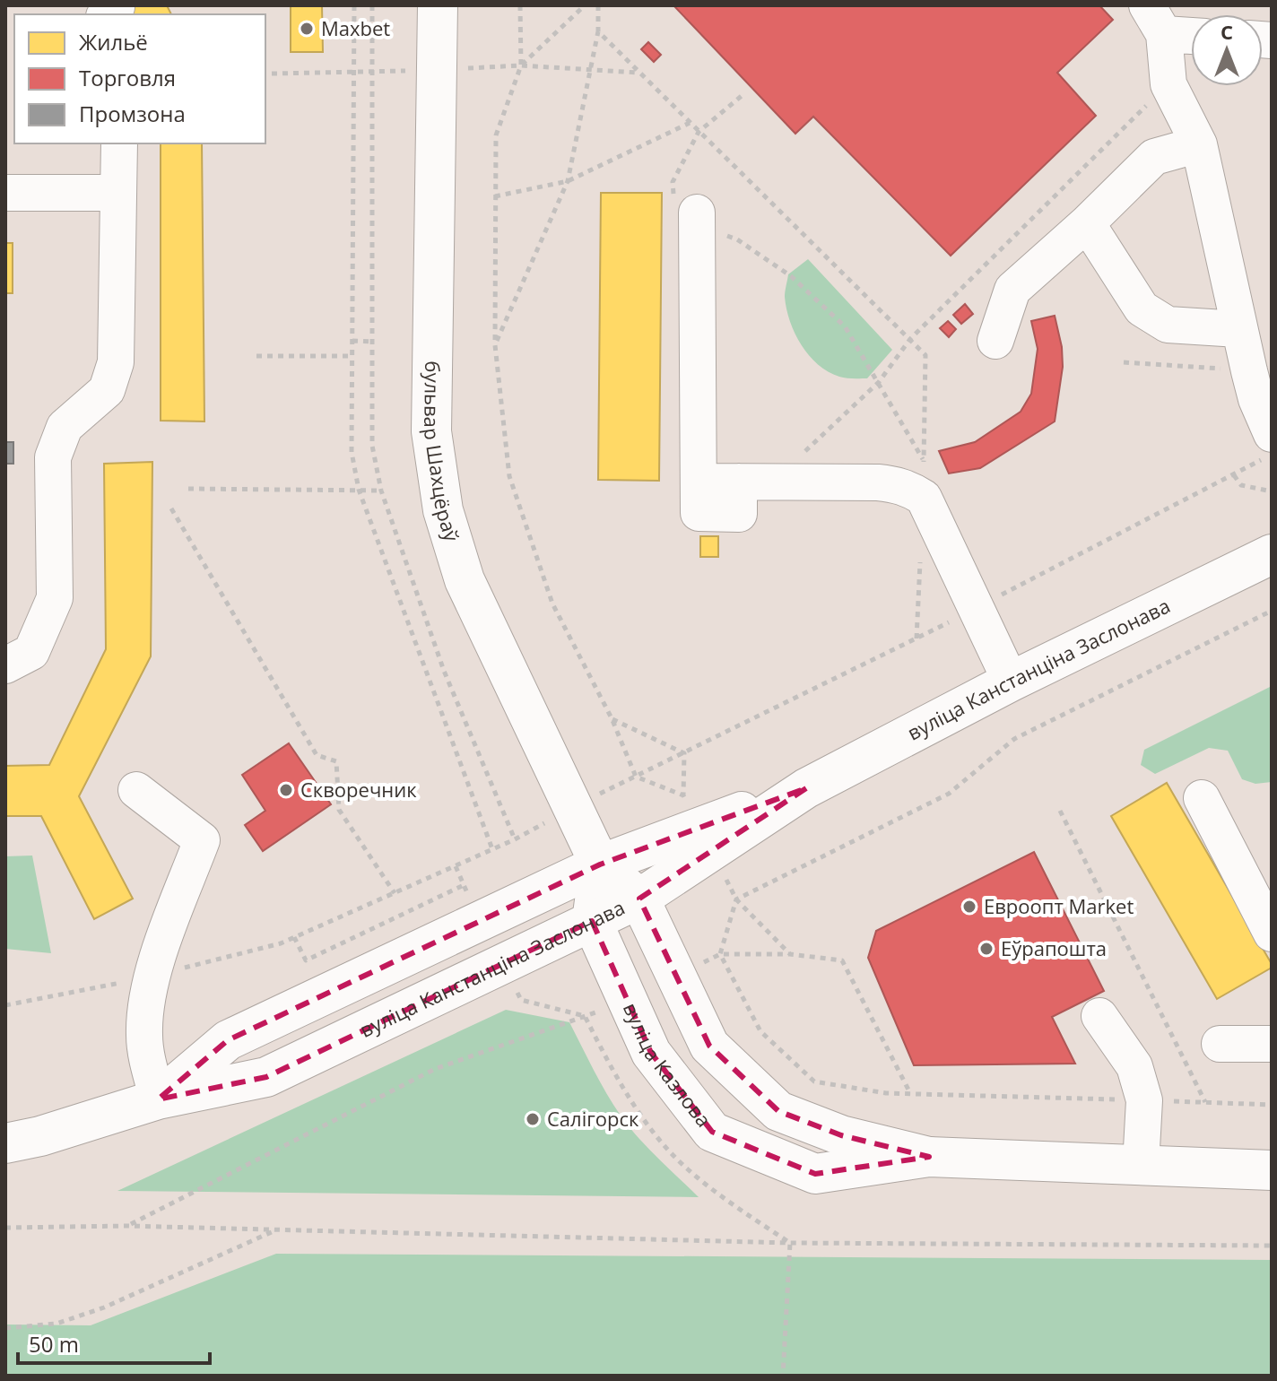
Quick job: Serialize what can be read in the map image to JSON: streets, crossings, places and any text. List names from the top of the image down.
{
  "streets": {
    "main road": ["бульвар Шахцёраў", "вуліца Канстанціна Заслонава", "вуліца Казлова"]
  },
  "crossings": [
    ["бульвар Шахцёраў", "вуліца Канстанціна Заслонава"],
    ["вуліца Канстанціна Заслонава", "вуліца Казлова"]
  ],
  "places": [
    "Maxbet",
    "Скворечник",
    "Евроопт Market",
    "Еўрапошта",
    "Салігорск"
  ],
  "legend": ["Жильё", "Торговля", "Промзона"],
  "scale_bar": "50 m",
  "north": "top"
}
